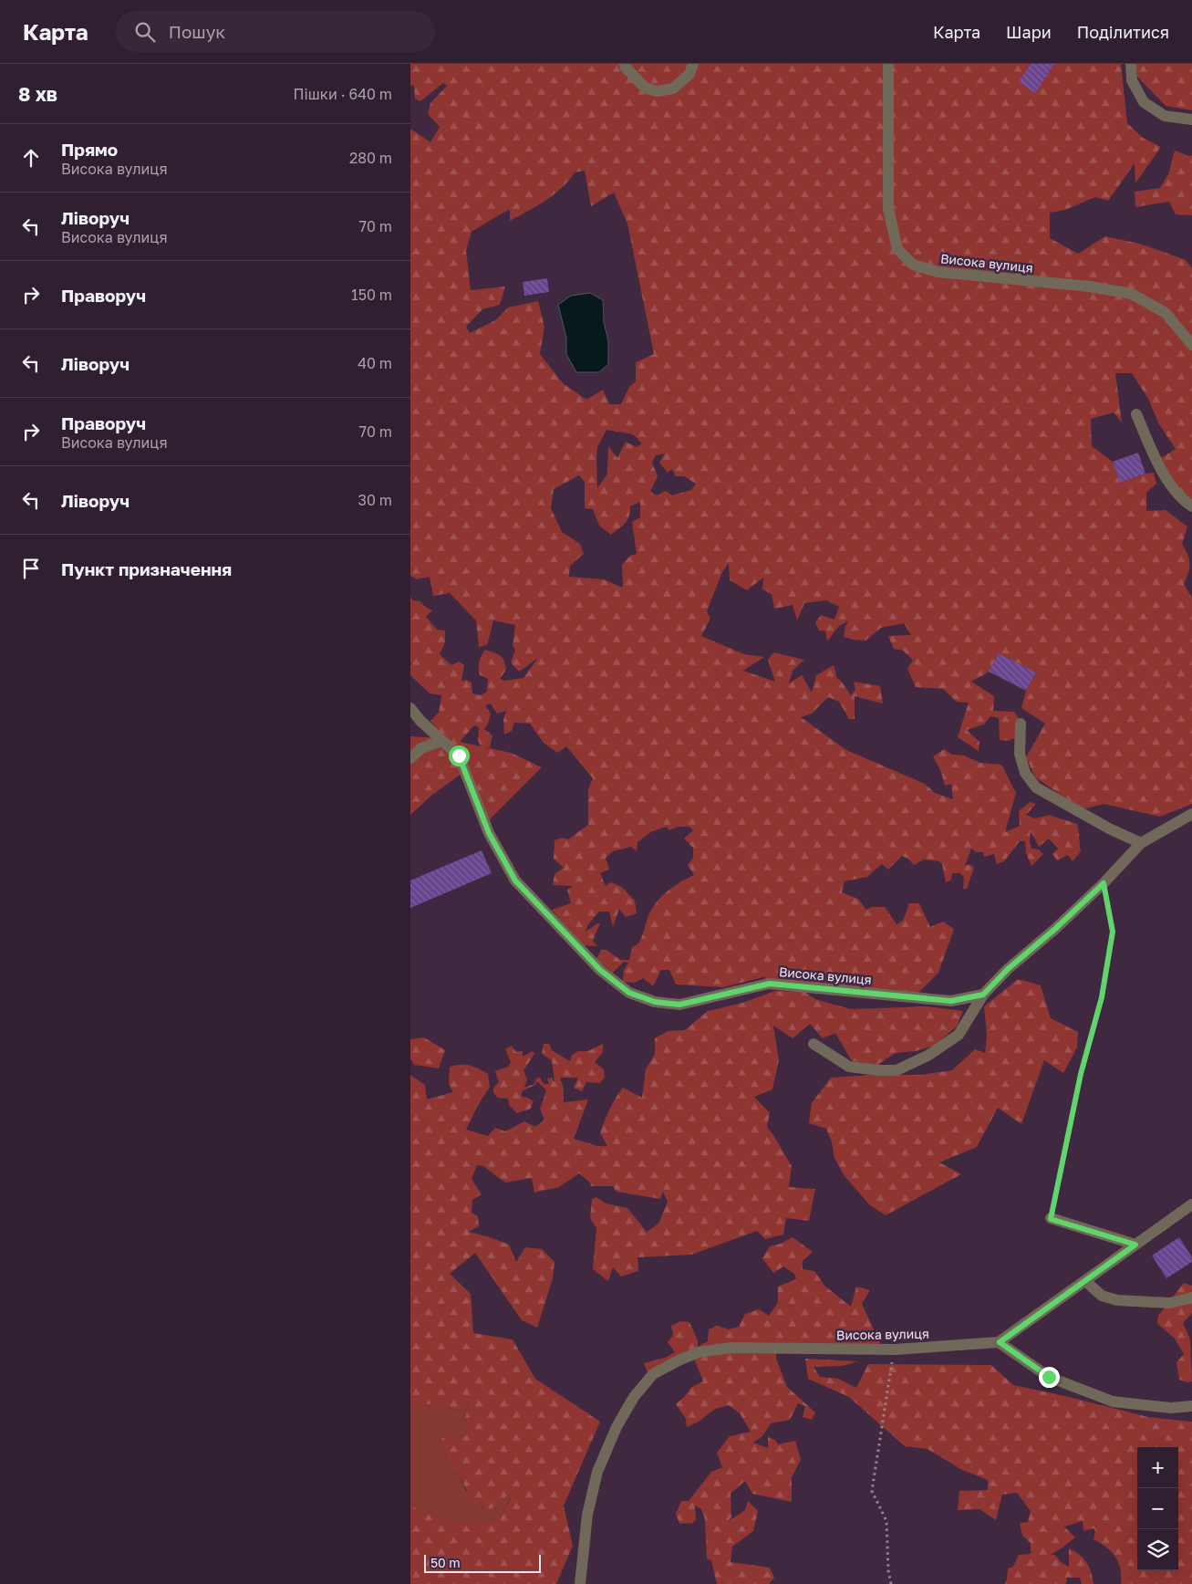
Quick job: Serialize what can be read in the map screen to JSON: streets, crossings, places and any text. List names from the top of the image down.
{
  "streets": {
    "street": ["Висока вулиця"]
  },
  "scale_bar": "50 m",
  "page": {
    "header": "Карта",
    "search": "Пошук",
    "nav": ["Карта", "Шари", "Поділитися"],
    "heading": ["8 хв", "Пішки · 640 m"],
    "list": [
      ["Прямо", "Висока вулиця", "280 m"],
      ["Ліворуч", "Висока вулиця", "70 m"],
      ["Праворуч", "150 m"],
      ["Ліворуч", "40 m"],
      ["Праворуч", "Висока вулиця", "70 m"],
      ["Ліворуч", "30 m"],
      "Пункт призначення"
    ],
    "map_buttons": ["+", "−"],
    "scale": "50 m"
  }
}
